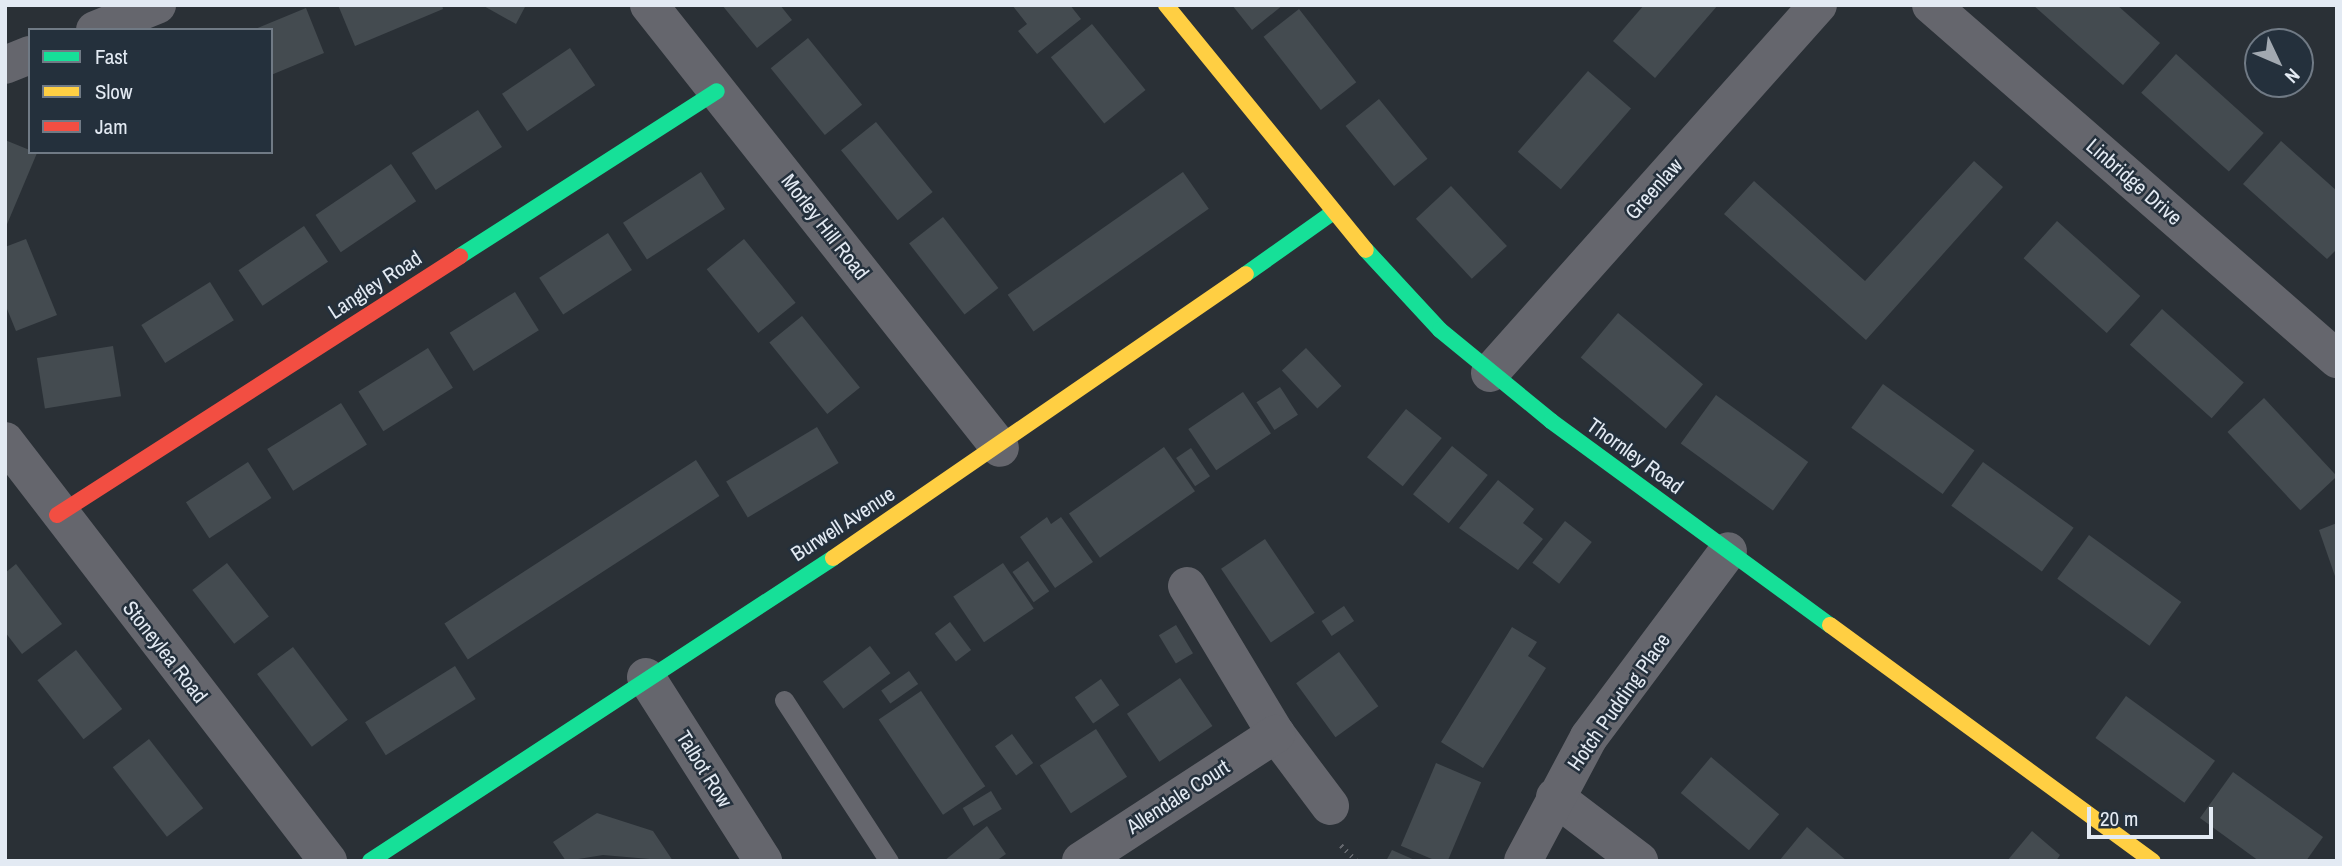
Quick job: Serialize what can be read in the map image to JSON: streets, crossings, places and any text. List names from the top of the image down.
{
  "streets": {
    "street": [
      "Linbridge Drive",
      "Greenlaw",
      "Morley Hill Road",
      "Langley Road",
      "Thornley Road",
      "Burwell Avenue",
      "Stoneylea Road",
      "Hotch Pudding Place",
      "Talbot Row",
      "Allendale Court"
    ]
  },
  "crossings": [
    ["Greenlaw", "Thornley Road"],
    ["Morley Hill Road", "Langley Road"],
    ["Morley Hill Road", "Burwell Avenue"],
    ["Langley Road", "Stoneylea Road"],
    ["Thornley Road", "Burwell Avenue"],
    ["Thornley Road", "Hotch Pudding Place"],
    ["Burwell Avenue", "Talbot Row"]
  ],
  "legend": ["Fast", "Slow", "Jam"],
  "scale_bar": "20 m",
  "north": "bottom right"
}
